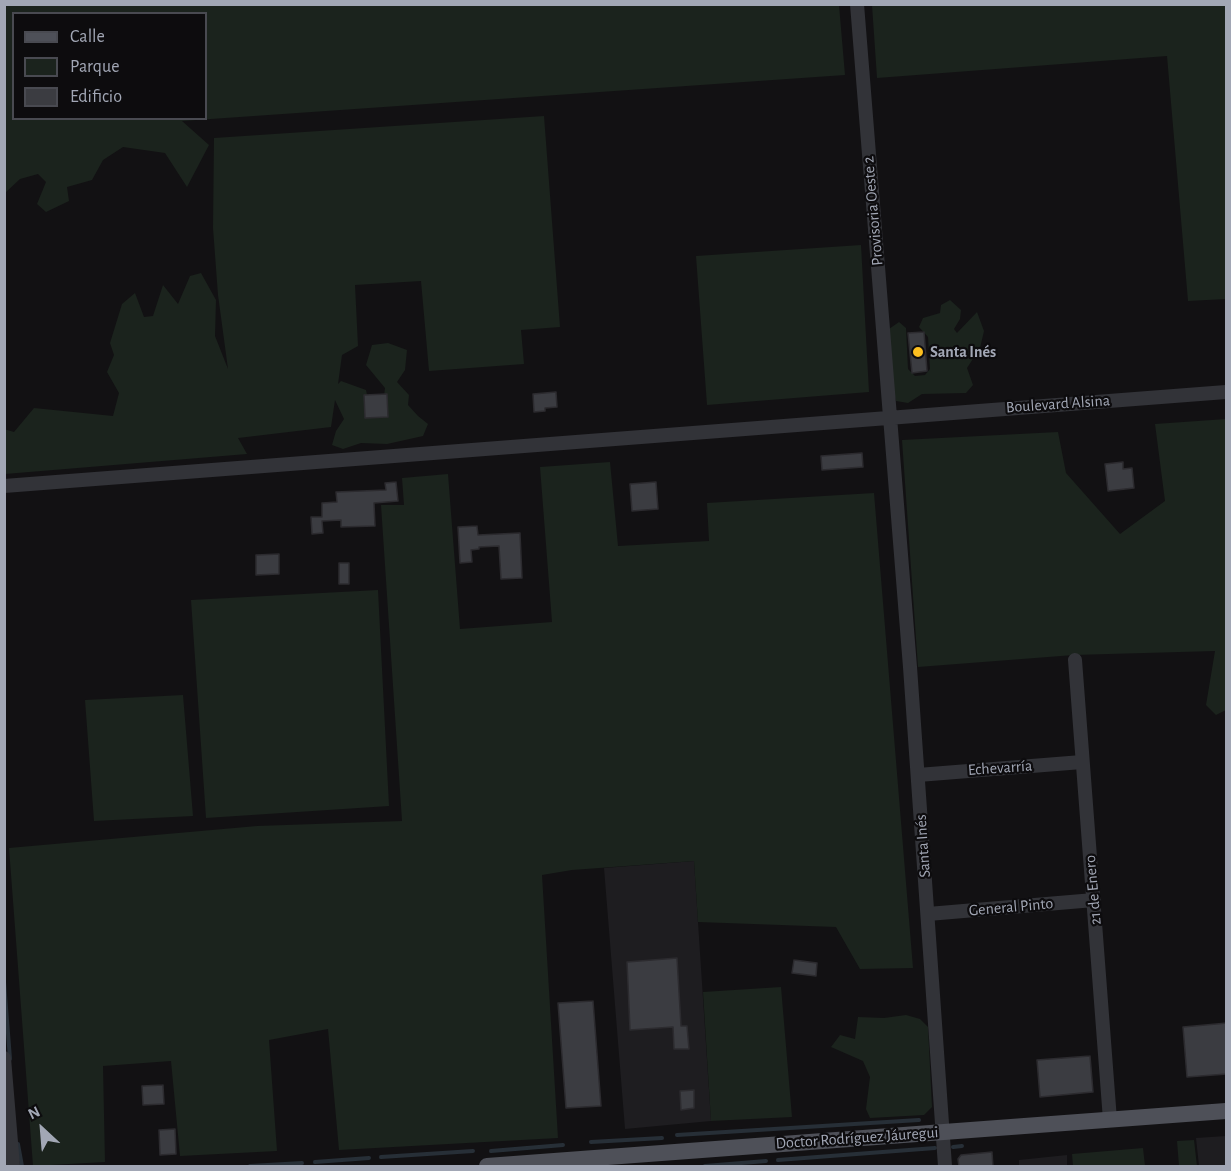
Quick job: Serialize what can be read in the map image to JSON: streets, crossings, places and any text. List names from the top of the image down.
{
  "streets": {
    "main road": ["Doctor Rodríguez Jáuregui"],
    "street": [
      "Provisoria Oeste 2",
      "Boulevard Alsina",
      "Echevarría",
      "Santa Inés",
      "21 de Enero",
      "General Pinto"
    ]
  },
  "crossings": [
    ["Provisoria Oeste 2", "Boulevard Alsina"],
    ["Provisoria Oeste 2", "Santa Inés"],
    ["Boulevard Alsina", "Santa Inés"],
    ["Echevarría", "Santa Inés"],
    ["Echevarría", "21 de Enero"],
    ["Santa Inés", "General Pinto"],
    ["Santa Inés", "Doctor Rodríguez Jáuregui"],
    ["21 de Enero", "General Pinto"],
    ["21 de Enero", "Doctor Rodríguez Jáuregui"]
  ],
  "places": ["Santa Inés"],
  "legend": ["Calle", "Parque", "Edificio"],
  "north": "top left"
}
